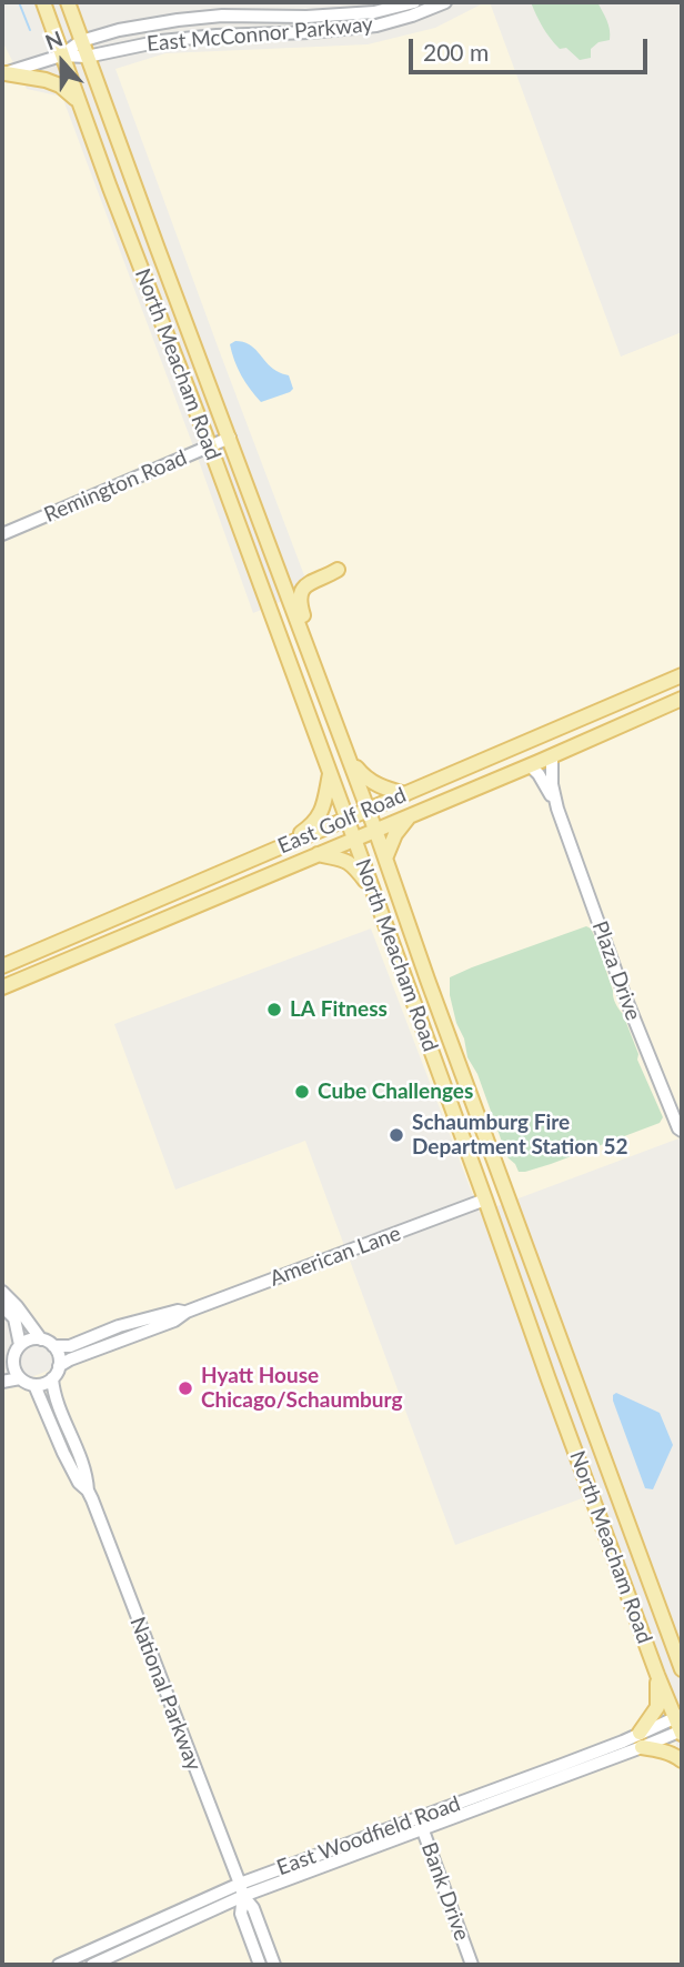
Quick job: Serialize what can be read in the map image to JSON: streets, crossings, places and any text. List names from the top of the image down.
{
  "streets": {
    "main road": ["North Meacham Road", "East Golf Road"],
    "street": [
      "East McConnor Parkway",
      "Remington Road",
      "Plaza Drive",
      "American Lane",
      "National Parkway",
      "East Woodfield Road",
      "Bank Drive"
    ]
  },
  "crossings": [
    ["East McConnor Parkway", "North Meacham Road"],
    ["North Meacham Road", "Remington Road"],
    ["North Meacham Road", "East Golf Road"],
    ["North Meacham Road", "American Lane"],
    ["North Meacham Road", "East Woodfield Road"],
    ["East Golf Road", "Plaza Drive"],
    ["American Lane", "National Parkway"],
    ["National Parkway", "East Woodfield Road"],
    ["East Woodfield Road", "Bank Drive"]
  ],
  "places": [
    "LA Fitness",
    "Cube Challenges",
    "Schaumburg Fire Department Station 52",
    "Hyatt House Chicago/Schaumburg"
  ],
  "scale_bar": "200 m",
  "north": "top"
}
